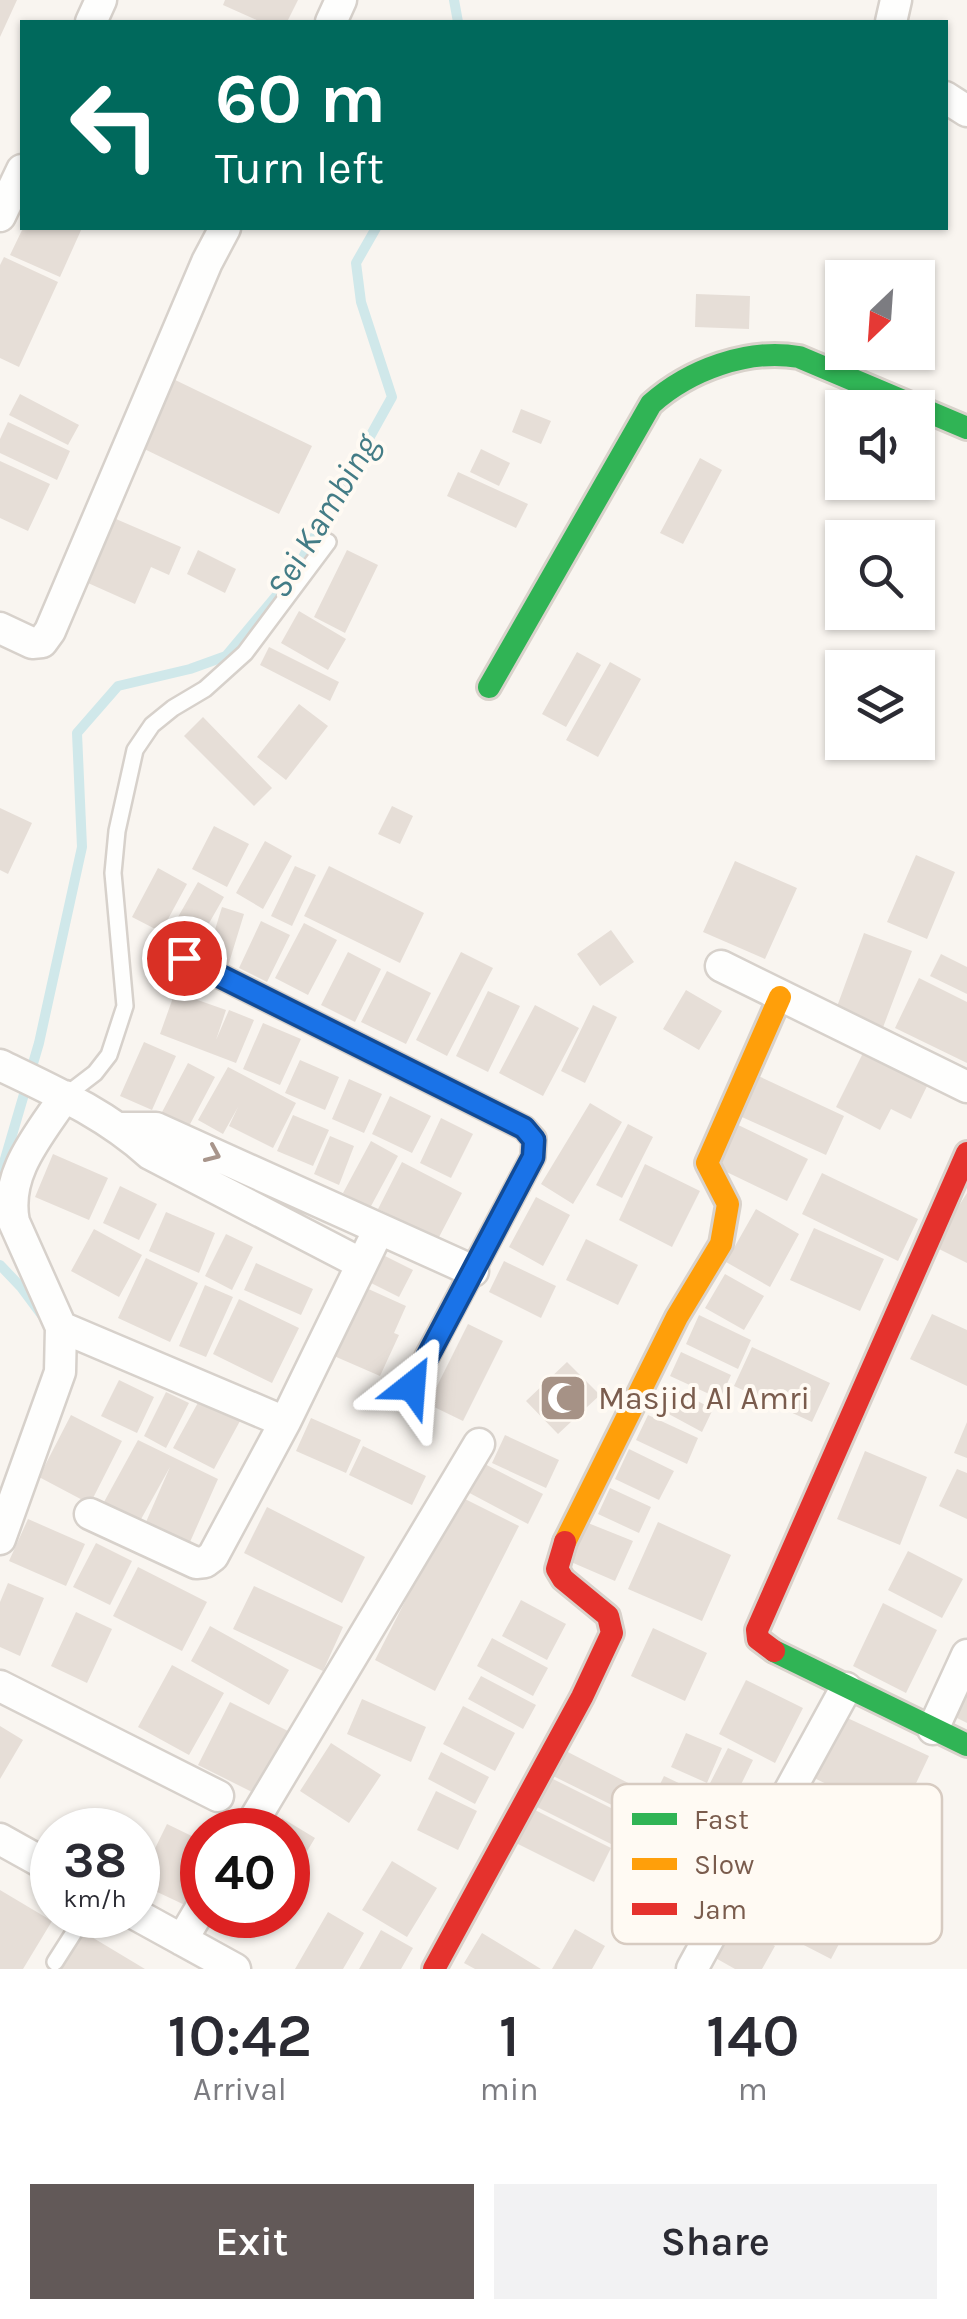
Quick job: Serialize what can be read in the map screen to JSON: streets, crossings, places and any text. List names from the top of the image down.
{
  "water": ["Sei Kambing"],
  "places": {
    "mosque": ["Masjid Al Amri"]
  },
  "legend": ["Fast", "Slow", "Jam"],
  "north": "bottom left",
  "page": {
    "turn": ["60 m", "Turn left"],
    "speed": "38 km/h",
    "limit": "40",
    "eta": [
      "10:42",
      "Arrival",
      "1",
      "min",
      "140",
      "m"
    ],
    "buttons": ["Exit", "Share"]
  }
}
